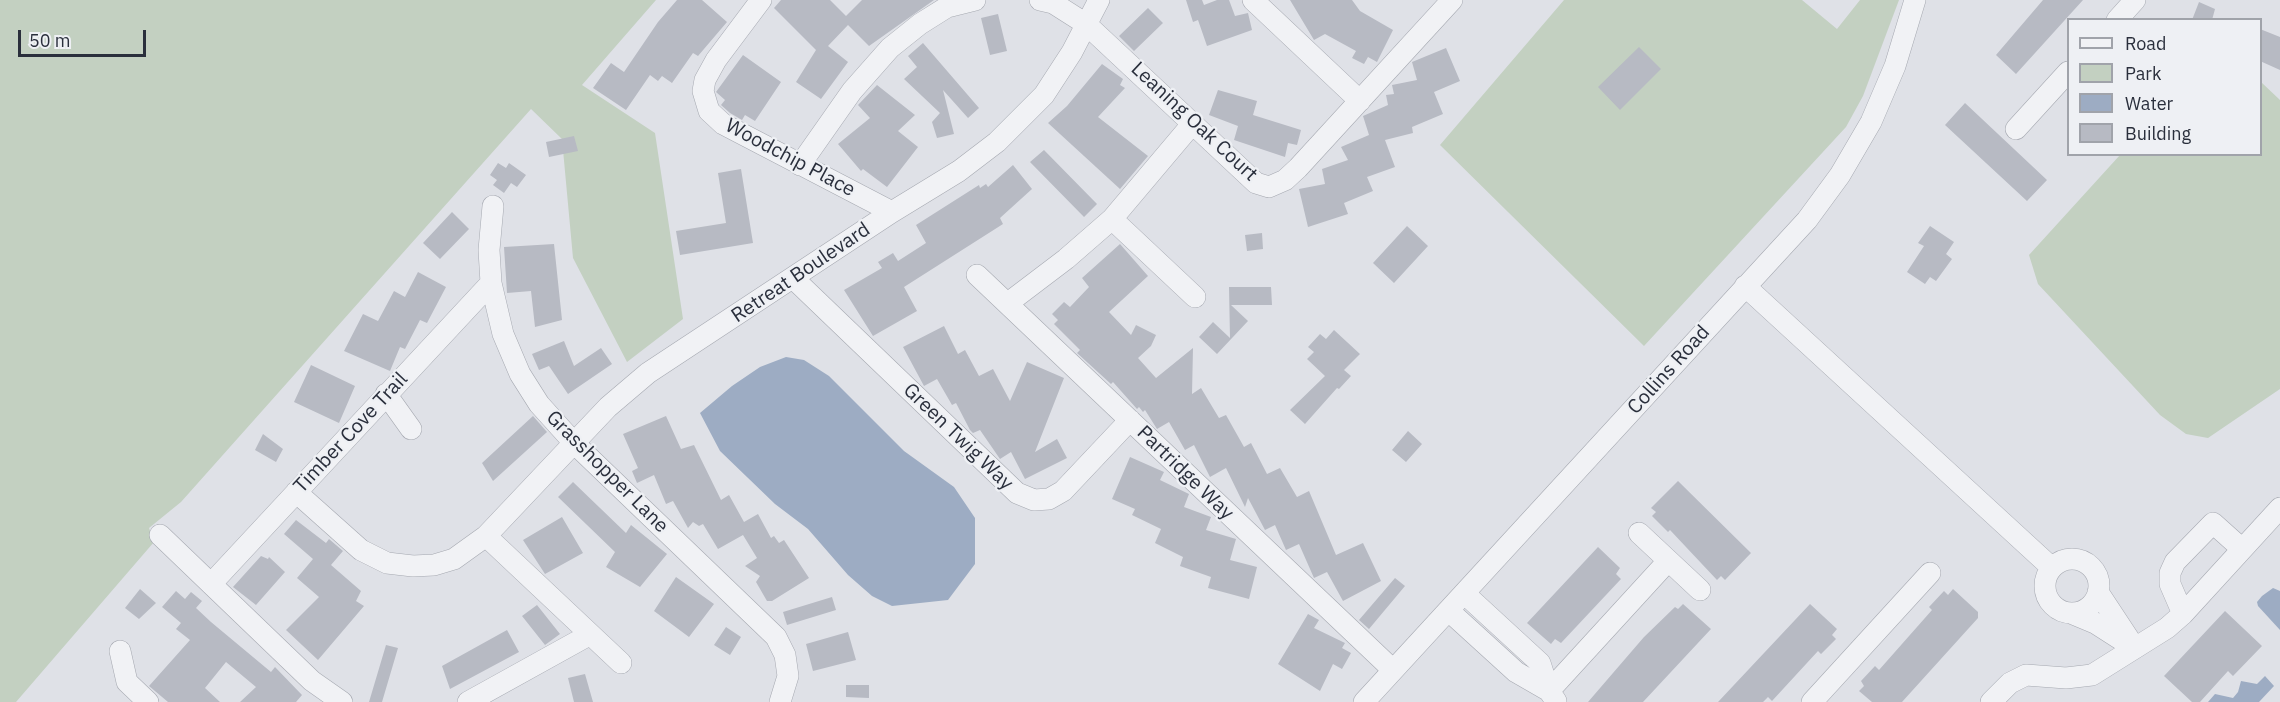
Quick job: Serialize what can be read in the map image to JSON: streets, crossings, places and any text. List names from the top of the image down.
{
  "streets": {
    "street": [
      "Leaning Oak Court",
      "Woodchip Place",
      "Retreat Boulevard",
      "Collins Road",
      "Timber Cove Trail",
      "Green Twig Way",
      "Grasshopper Lane",
      "Partridge Way"
    ]
  },
  "crossings": [
    ["Leaning Oak Court", "Retreat Boulevard"],
    ["Woodchip Place", "Retreat Boulevard"],
    ["Retreat Boulevard", "Timber Cove Trail"],
    ["Retreat Boulevard", "Green Twig Way"],
    ["Retreat Boulevard", "Grasshopper Lane"],
    ["Collins Road", "Partridge Way"],
    ["Timber Cove Trail", "Grasshopper Lane"],
    ["Green Twig Way", "Partridge Way"]
  ],
  "legend": [
    "Road",
    "Park",
    "Water",
    "Building"
  ],
  "scale_bar": "50 m"
}
